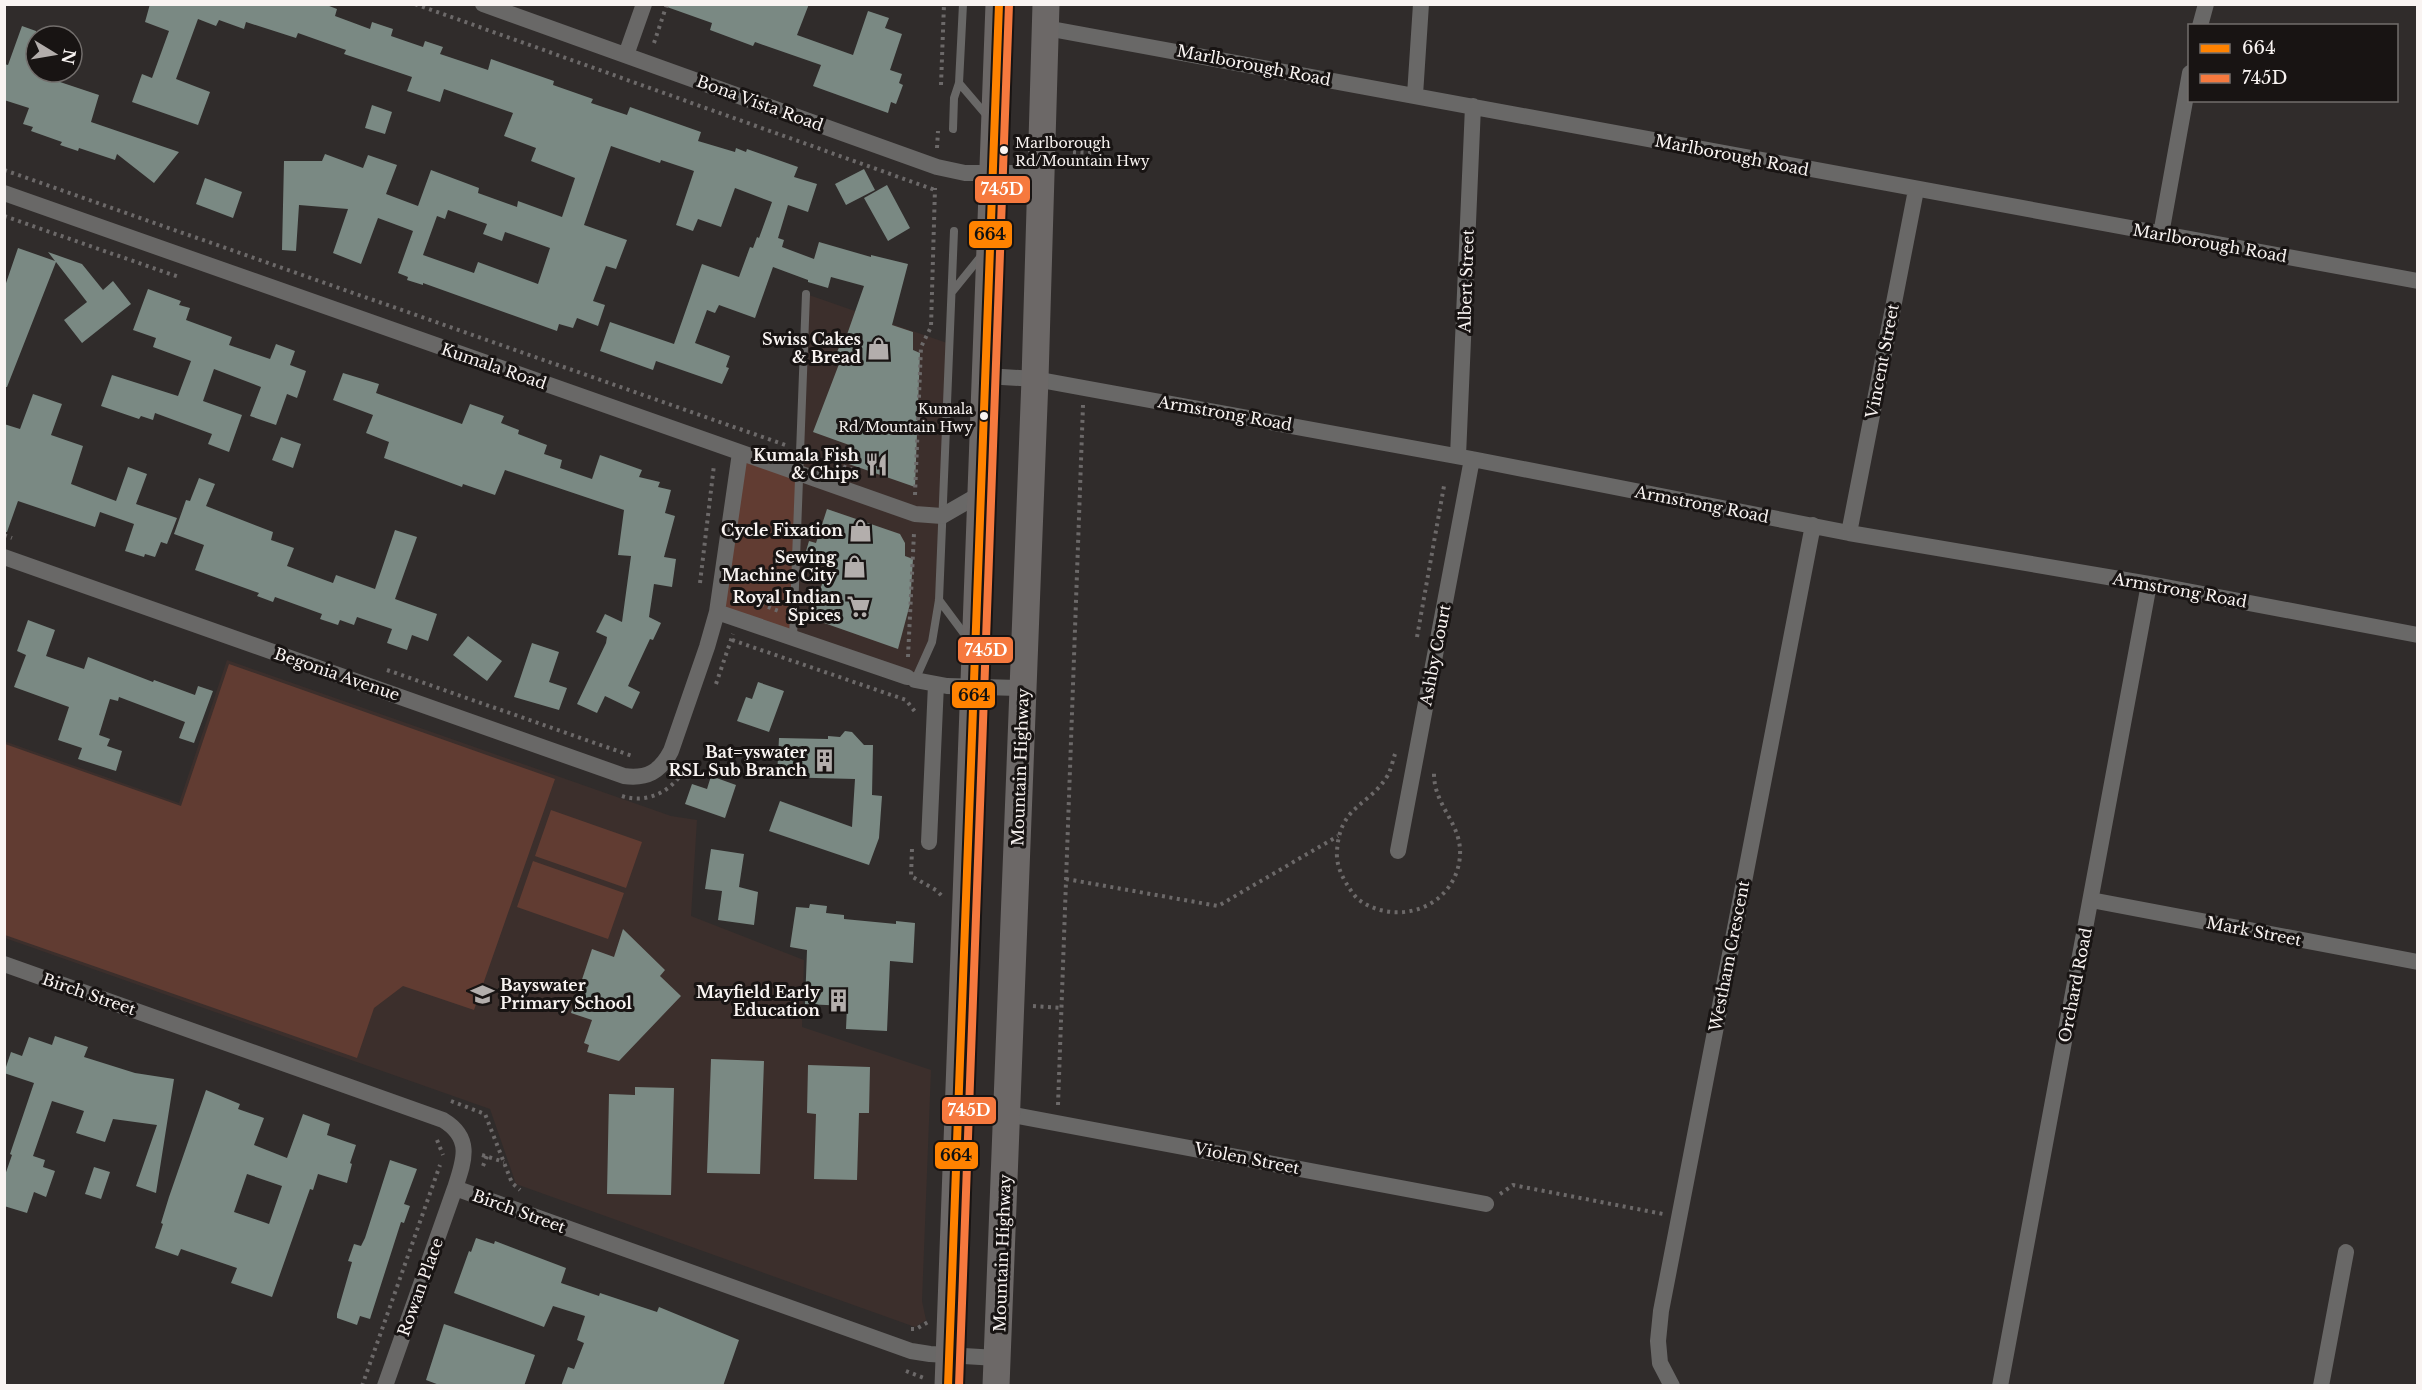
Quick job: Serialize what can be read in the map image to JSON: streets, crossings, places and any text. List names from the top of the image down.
{
  "streets": {
    "main road": ["Mountain Highway"],
    "street": [
      "Marlborough Road",
      "Bona Vista Road",
      "Albert Street",
      "Vincent Street",
      "Kumala Road",
      "Armstrong Road",
      "Ashby Court",
      "Begonia Avenue",
      "Mark Street",
      "Westham Crescent",
      "Orchard Road",
      "Birch Street",
      "Violen Street",
      "Rowan Place"
    ]
  },
  "crossings": [
    ["Marlborough Road", "Albert Street"],
    ["Marlborough Road", "Vincent Street"],
    ["Marlborough Road", "Mountain Highway"],
    ["Bona Vista Road", "Mountain Highway"],
    ["Albert Street", "Armstrong Road"],
    ["Albert Street", "Ashby Court"],
    ["Vincent Street", "Armstrong Road"],
    ["Armstrong Road", "Ashby Court"],
    ["Armstrong Road", "Mountain Highway"],
    ["Armstrong Road", "Westham Crescent"],
    ["Armstrong Road", "Orchard Road"],
    ["Mountain Highway", "Birch Street"],
    ["Mountain Highway", "Violen Street"],
    ["Mark Street", "Orchard Road"],
    ["Birch Street", "Rowan Place"]
  ],
  "places": {
    "other": ["Marlborough Rd/Mountain Hwy", "Kumala Rd/Mountain Hwy"],
    "shop": ["Swiss Cakes & Bread", "Cycle Fixation", "Sewing Machine City"],
    "restaurant": ["Kumala Fish & Chips"],
    "supermarket": ["Royal Indian Spices"],
    "building": ["Bat=yswater RSL Sub Branch", "Mayfield Early Education"],
    "school or university": ["Bayswater Primary School"]
  },
  "lines": ["transit line 664", "transit line 745D"],
  "legend": ["664", "745D"],
  "north": "right"
}
